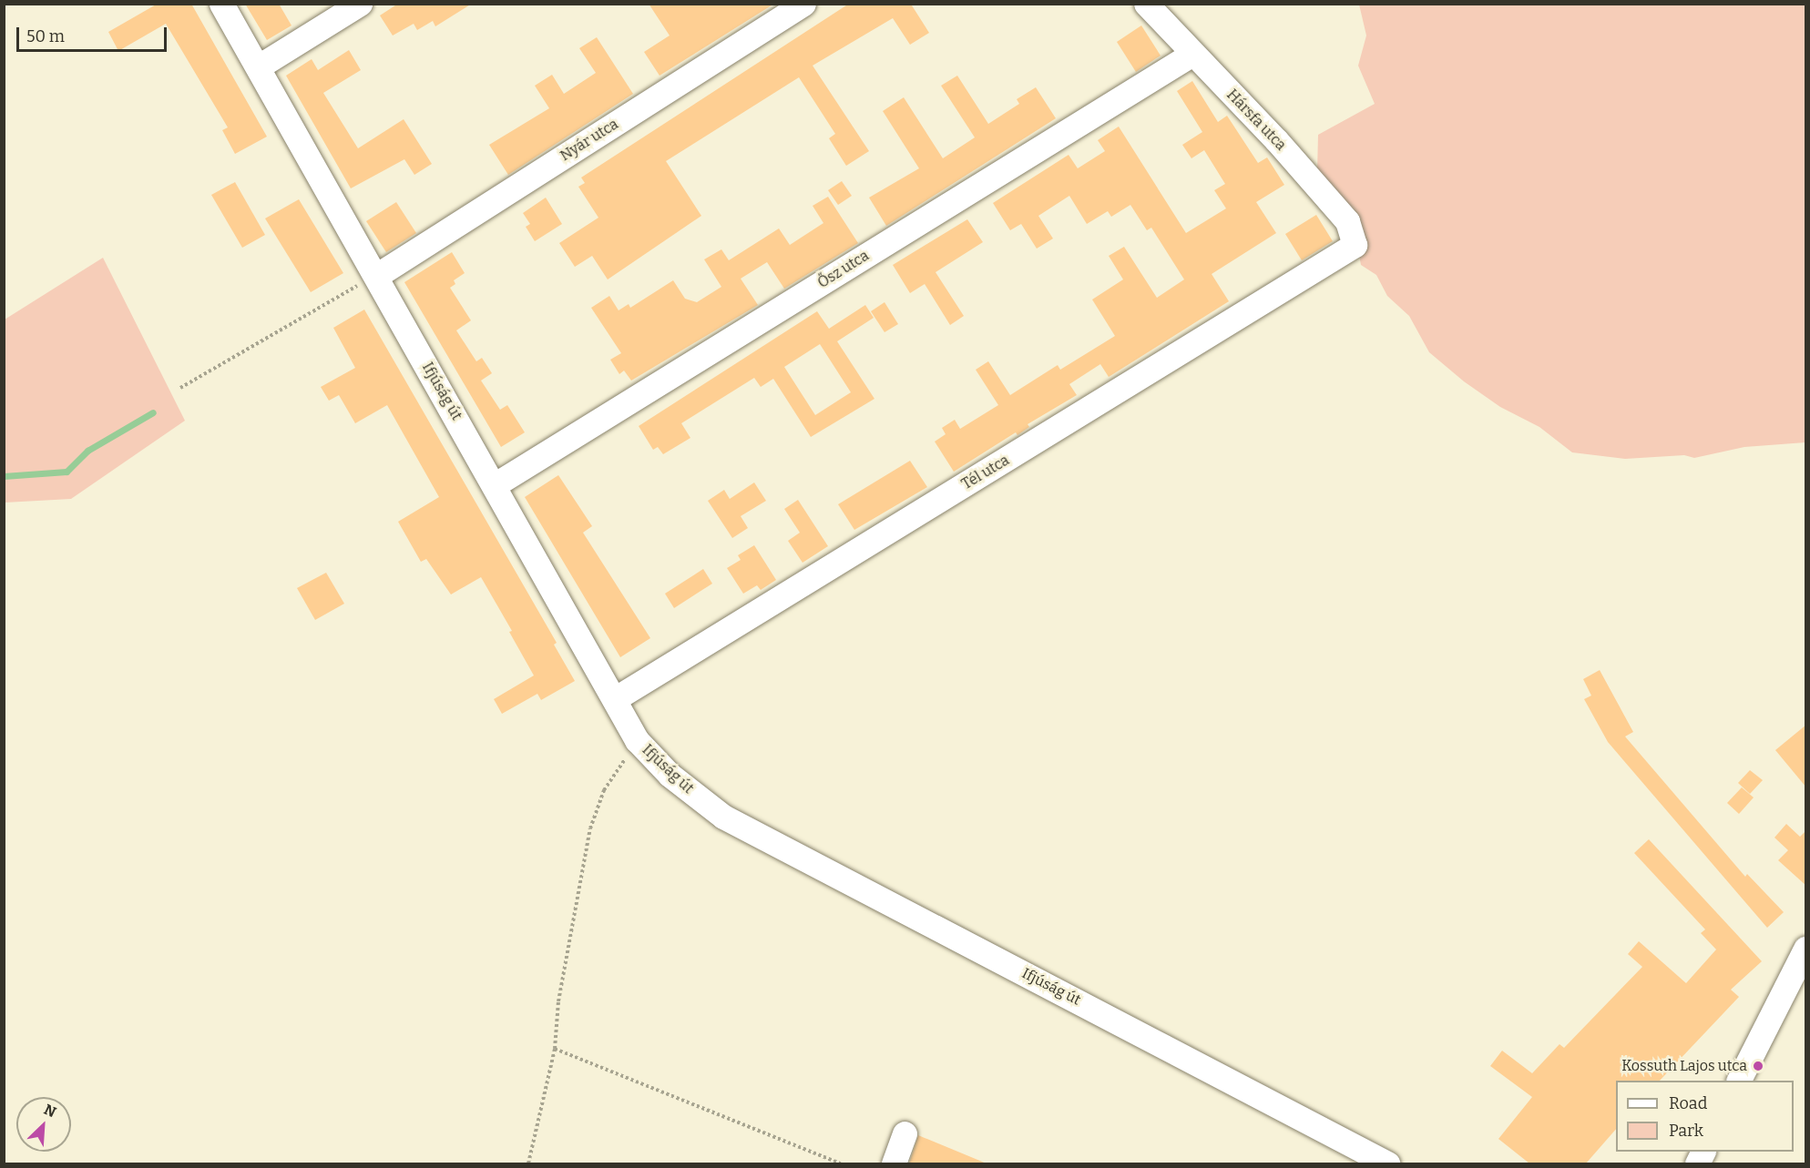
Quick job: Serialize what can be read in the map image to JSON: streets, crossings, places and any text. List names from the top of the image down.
{
  "streets": {
    "street": [
      "Hársfa utca",
      "Nyár utca",
      "Ősz utca",
      "Ifjúság út",
      "Tél utca"
    ]
  },
  "crossings": [
    ["Hársfa utca", "Ősz utca"],
    ["Hársfa utca", "Tél utca"],
    ["Nyár utca", "Ifjúság út"],
    ["Ősz utca", "Ifjúság út"],
    ["Ifjúság út", "Tél utca"]
  ],
  "places": ["Kossuth Lajos utca"],
  "legend": ["Road", "Park"],
  "scale_bar": "50 m",
  "north": "top right"
}
